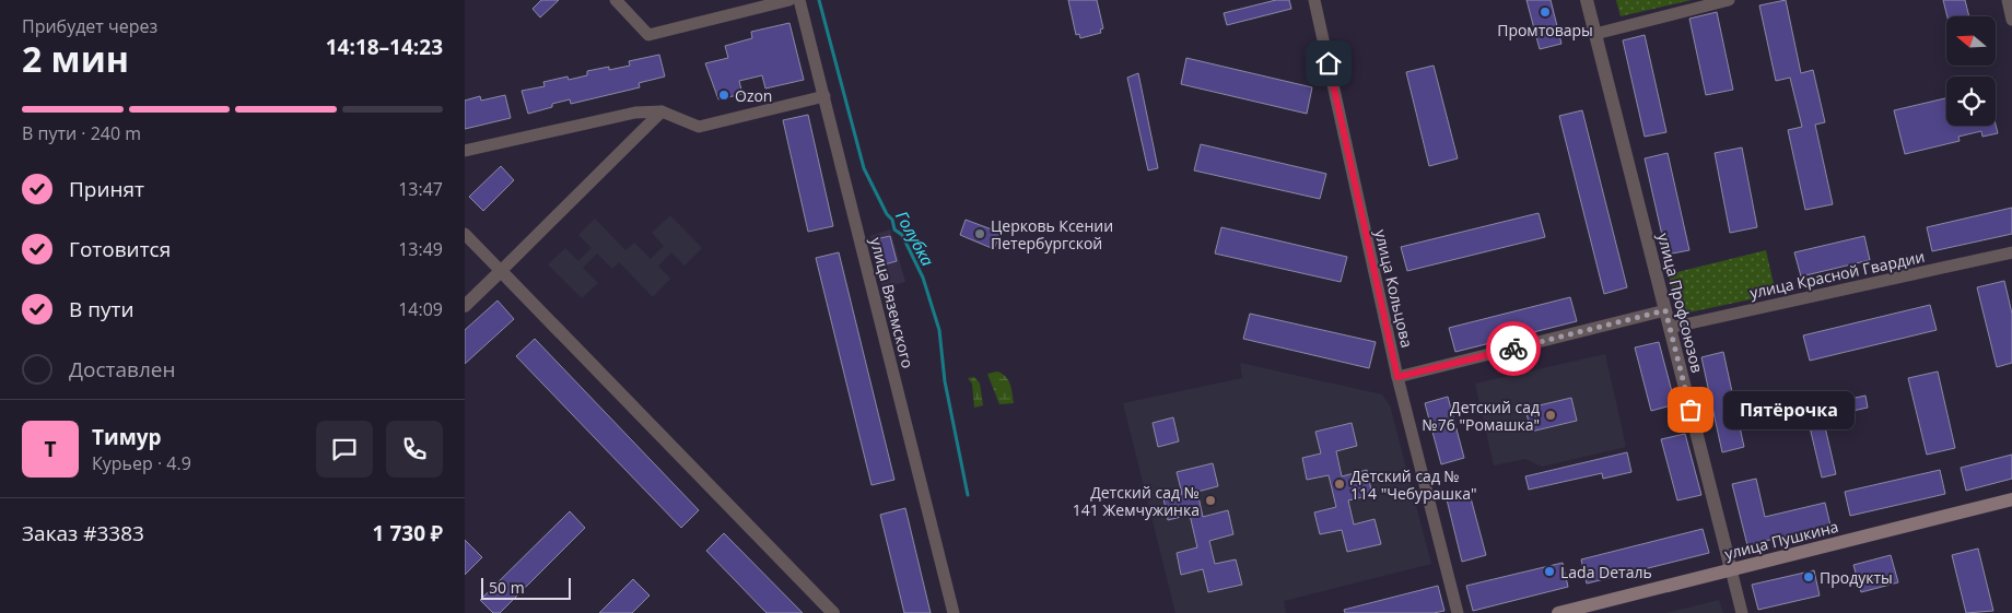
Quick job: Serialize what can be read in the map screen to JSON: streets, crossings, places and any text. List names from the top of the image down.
{
  "streets": {
    "main road": ["улица Пушкина"],
    "street": [
      "улица Красной Гвардии",
      "улица Кольцова",
      "улица Вяземского",
      "улица Профсоюзов"
    ]
  },
  "crossings": [
    ["улица Красной Гвардии", "улица Профсоюзов"],
    ["улица Профсоюзов", "улица Пушкина"]
  ],
  "water": ["Голубка"],
  "places": [
    "Промтовары",
    "Ozon",
    "Церковь Ксении Петербургской",
    "Пятёрочка",
    "Детский сад №76 \"Ромашка\"",
    "Детский сад № 114 \"Чебурашка\"",
    "Детский сад № 141 Жемчужинка",
    "Lada Dеталь",
    "Продукты"
  ],
  "scale_bar": "50 m",
  "north": "left",
  "page": {
    "heading": ["2 мин", "Прибудет через", "14:18–14:23"],
    "panel": [
      "Тимур",
      "Курьер · 4.9",
      "Заказ #3383",
      "1 730 ₽"
    ],
    "bar": "В пути · 240 m",
    "list": [
      ["Принят", "13:47"],
      ["Готовится", "13:49"],
      ["В пути", "14:09"],
      "Доставлен"
    ],
    "bubble": "Пятёрочка",
    "round": "Т",
    "scale": "50 m"
  }
}
